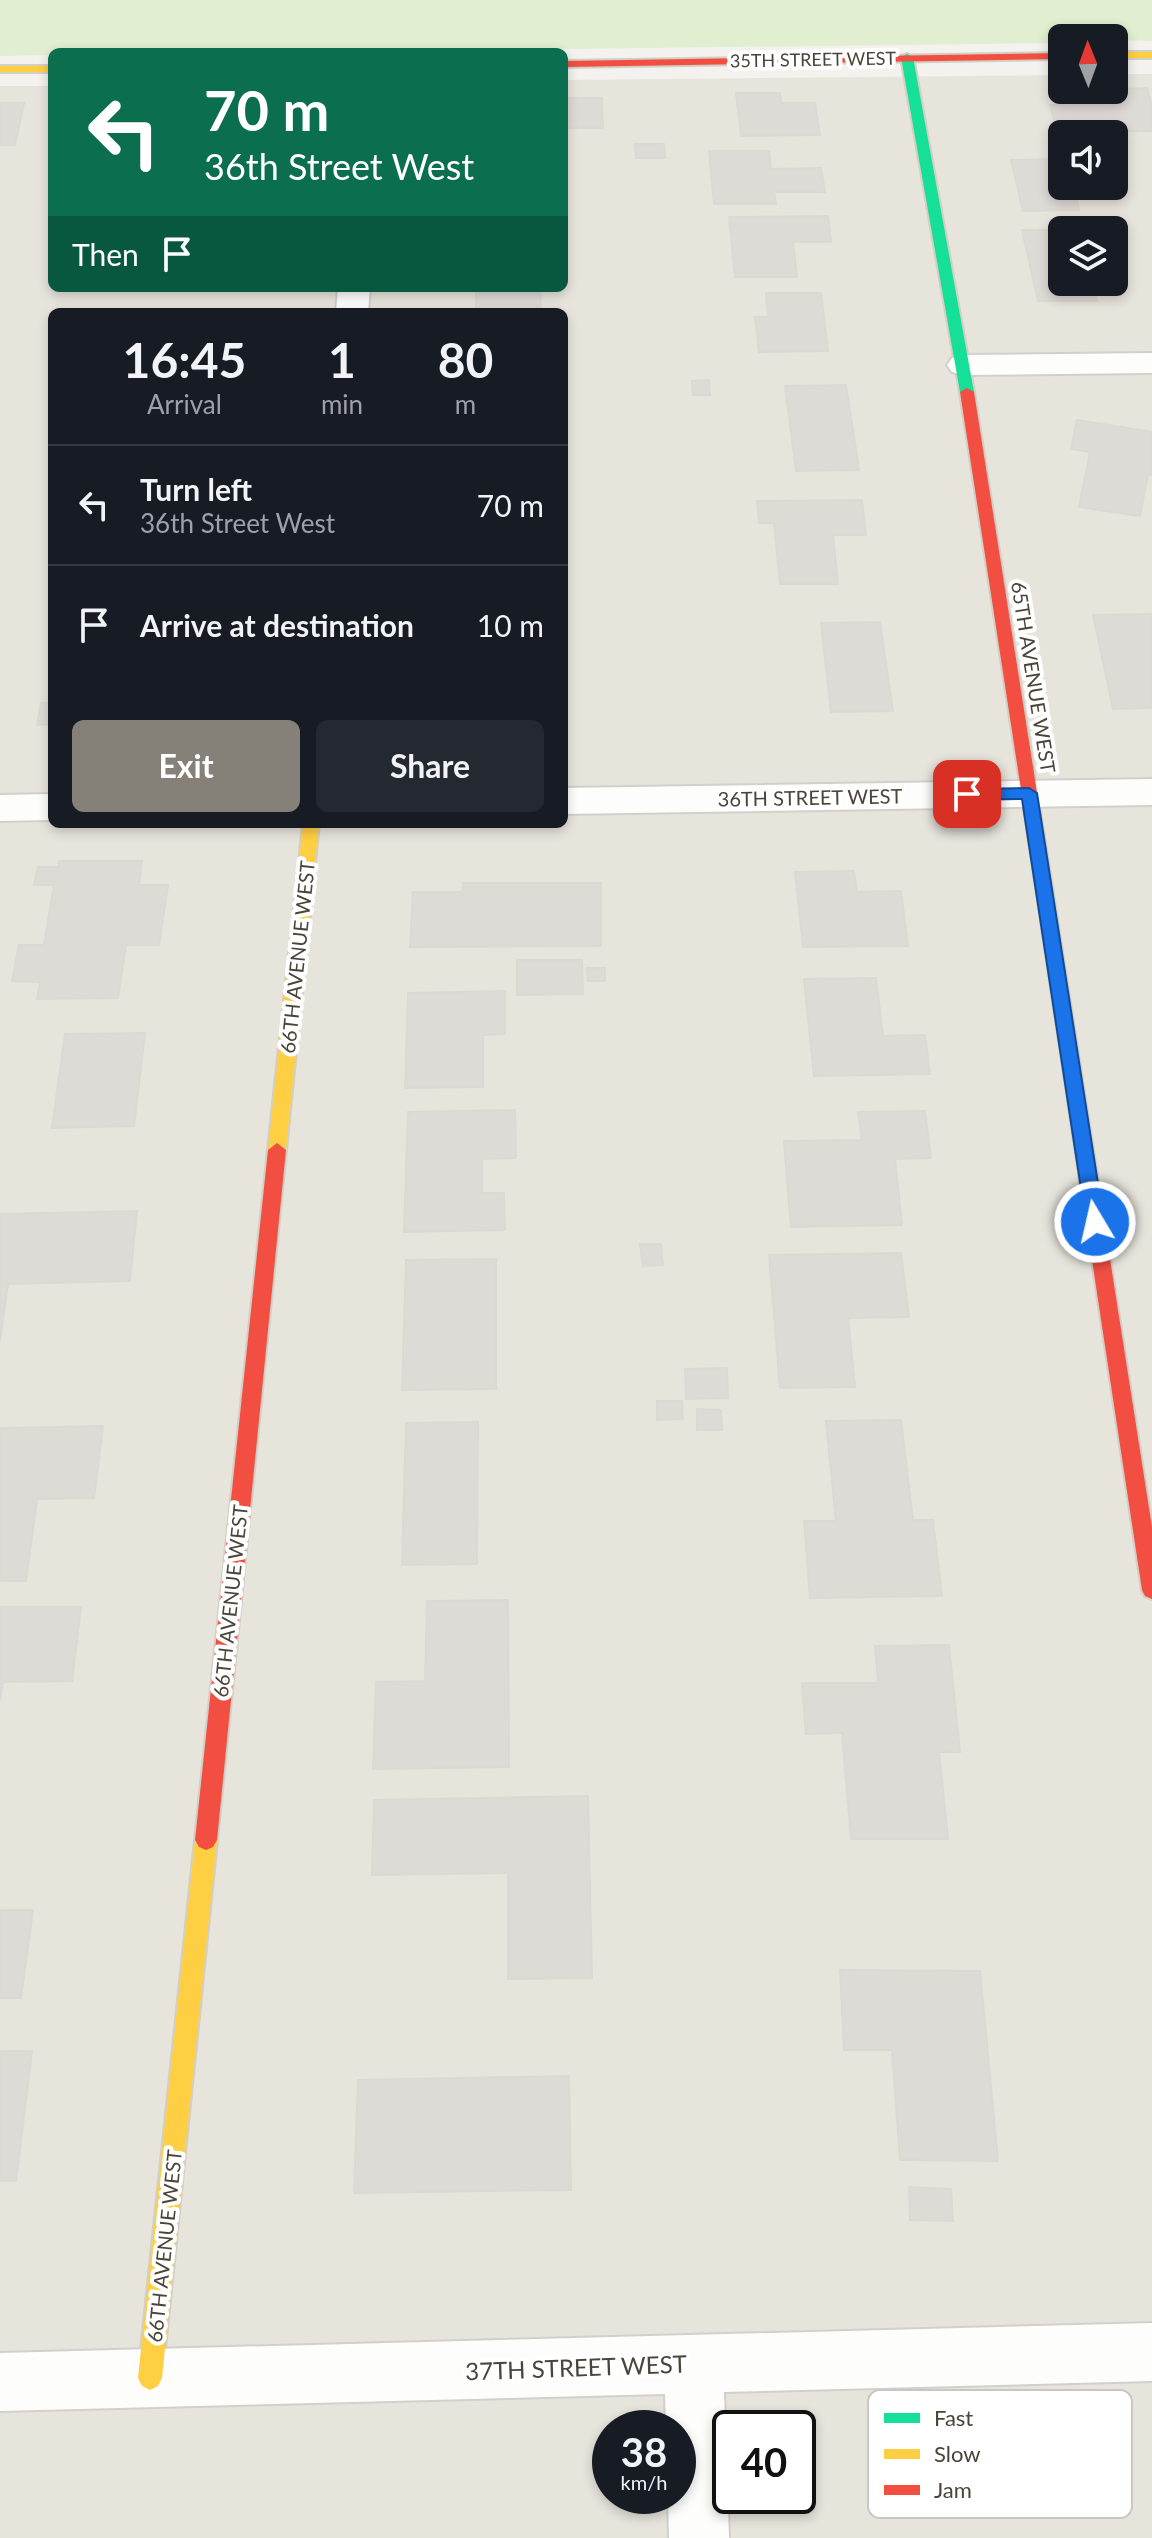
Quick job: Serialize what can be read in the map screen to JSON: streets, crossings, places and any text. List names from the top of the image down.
{
  "streets": {
    "street": [
      "35TH STREET WEST",
      "65TH AVENUE WEST",
      "36TH STREET WEST",
      "66TH AVENUE WEST",
      "37TH STREET WEST"
    ]
  },
  "crossings": [
    ["35TH STREET WEST", "65TH AVENUE WEST"],
    ["65TH AVENUE WEST", "36TH STREET WEST"],
    ["66TH AVENUE WEST", "37TH STREET WEST"]
  ],
  "legend": ["Fast", "Slow", "Jam"],
  "north": "top",
  "page": {
    "turn": ["70 m", "36th Street West"],
    "then": "Then",
    "eta": [
      "16:45",
      "Arrival",
      "1",
      "min",
      "80",
      "m"
    ],
    "list": [
      {
        "name": "Turn left",
        "note": "36th Street West",
        "value": "70 m"
      },
      {
        "name": "Arrive at destination",
        "value": "10 m"
      }
    ],
    "buttons": ["Exit", "Share"],
    "speed": "38 km/h",
    "limit": "40"
  }
}
